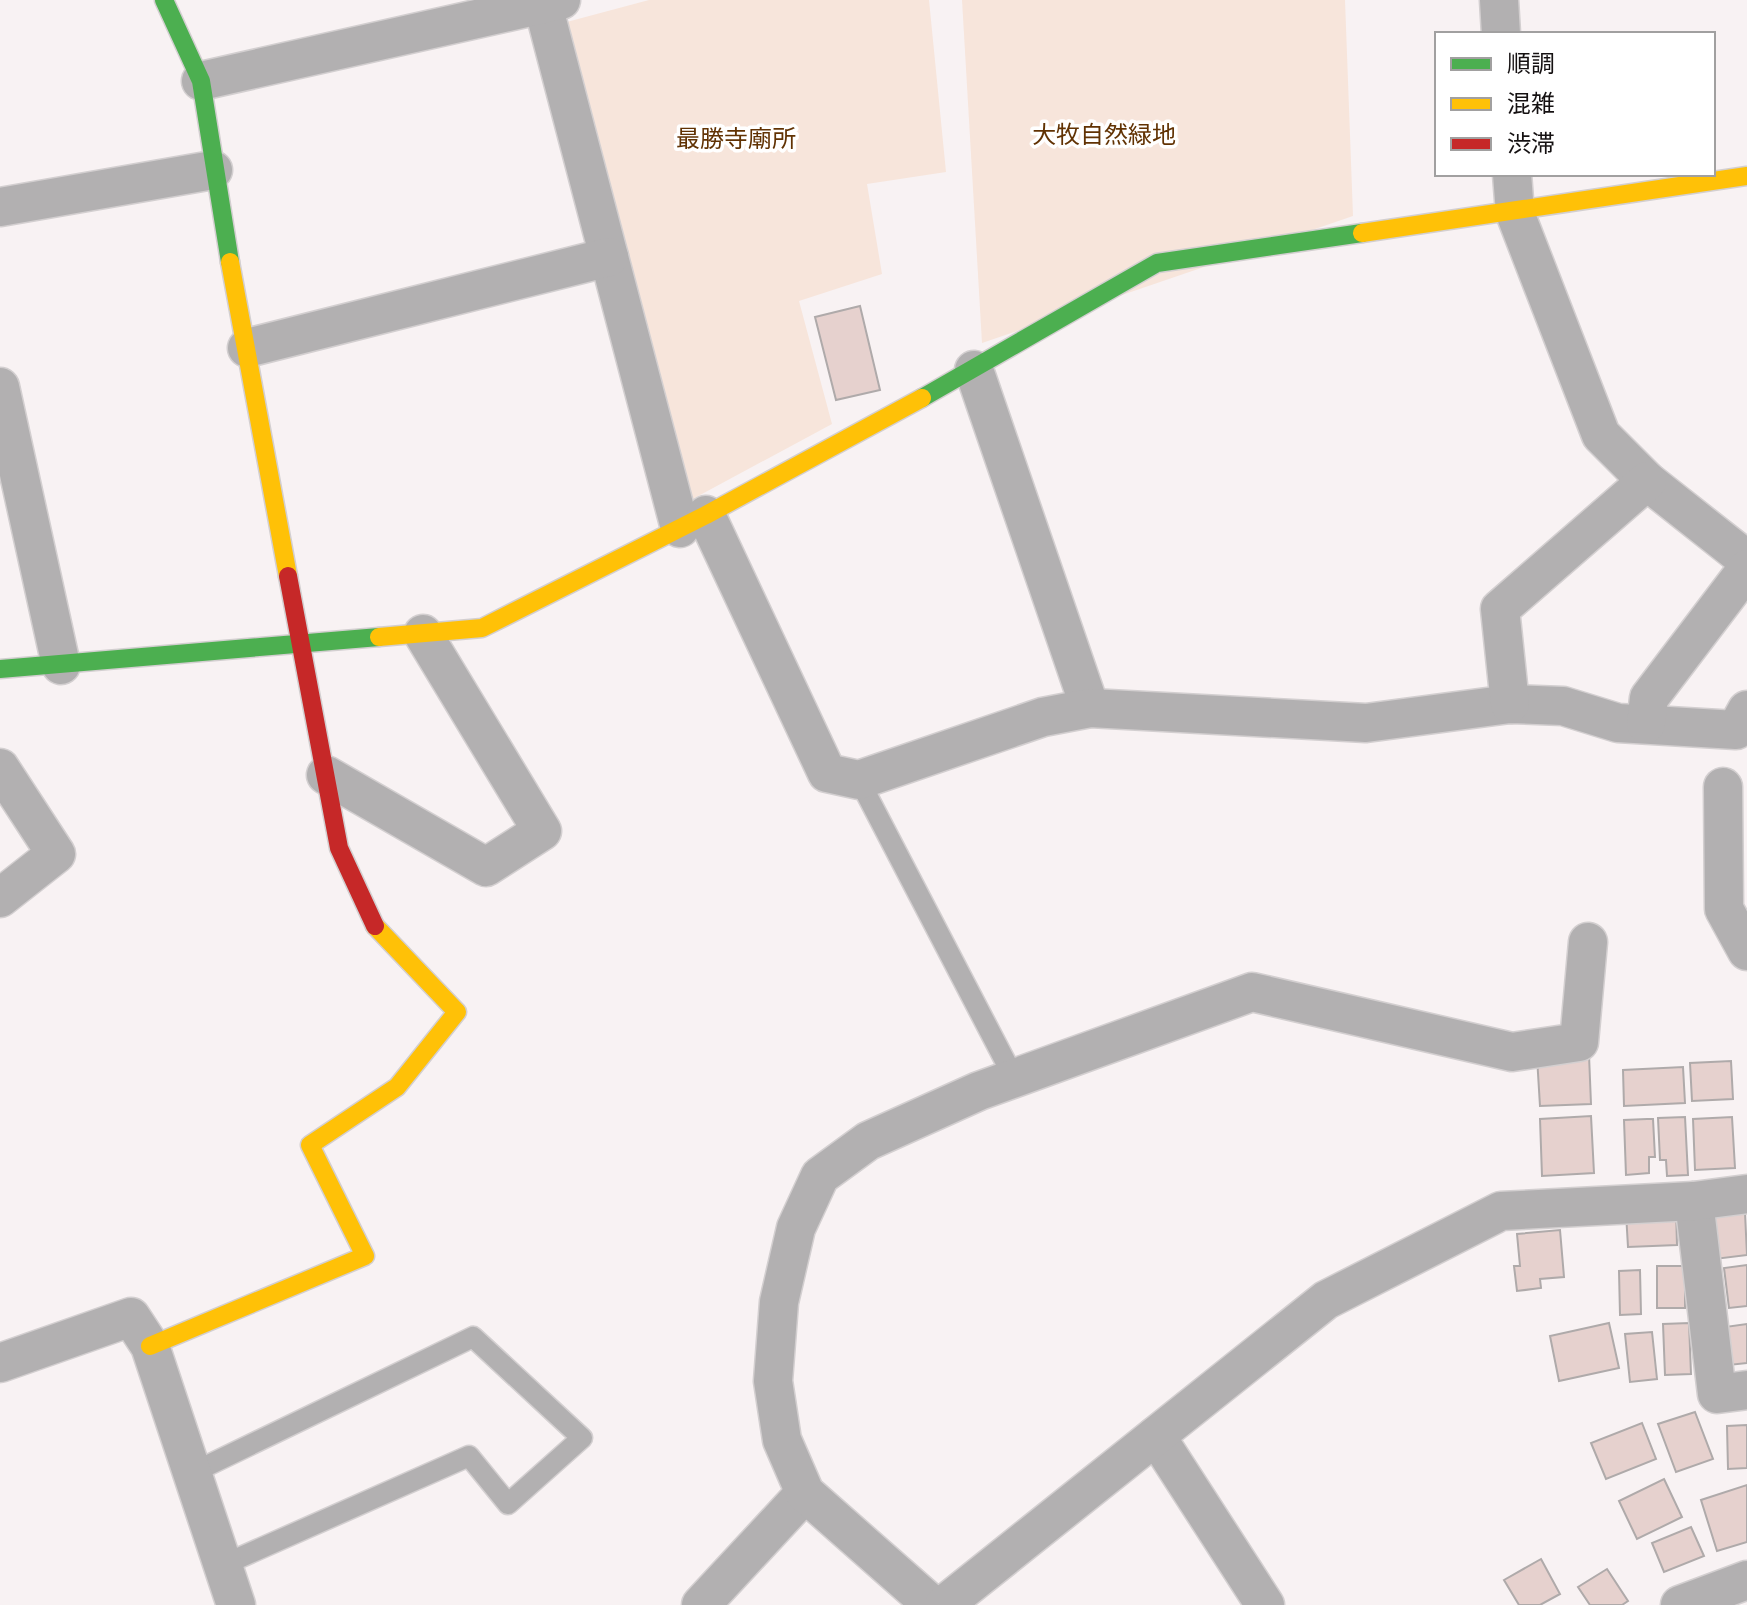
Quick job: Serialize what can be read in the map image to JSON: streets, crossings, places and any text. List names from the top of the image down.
{
  "parks": ["大牧自然緑地", "最勝寺廟所"],
  "legend": ["順調", "混雑", "渋滞"]
}
